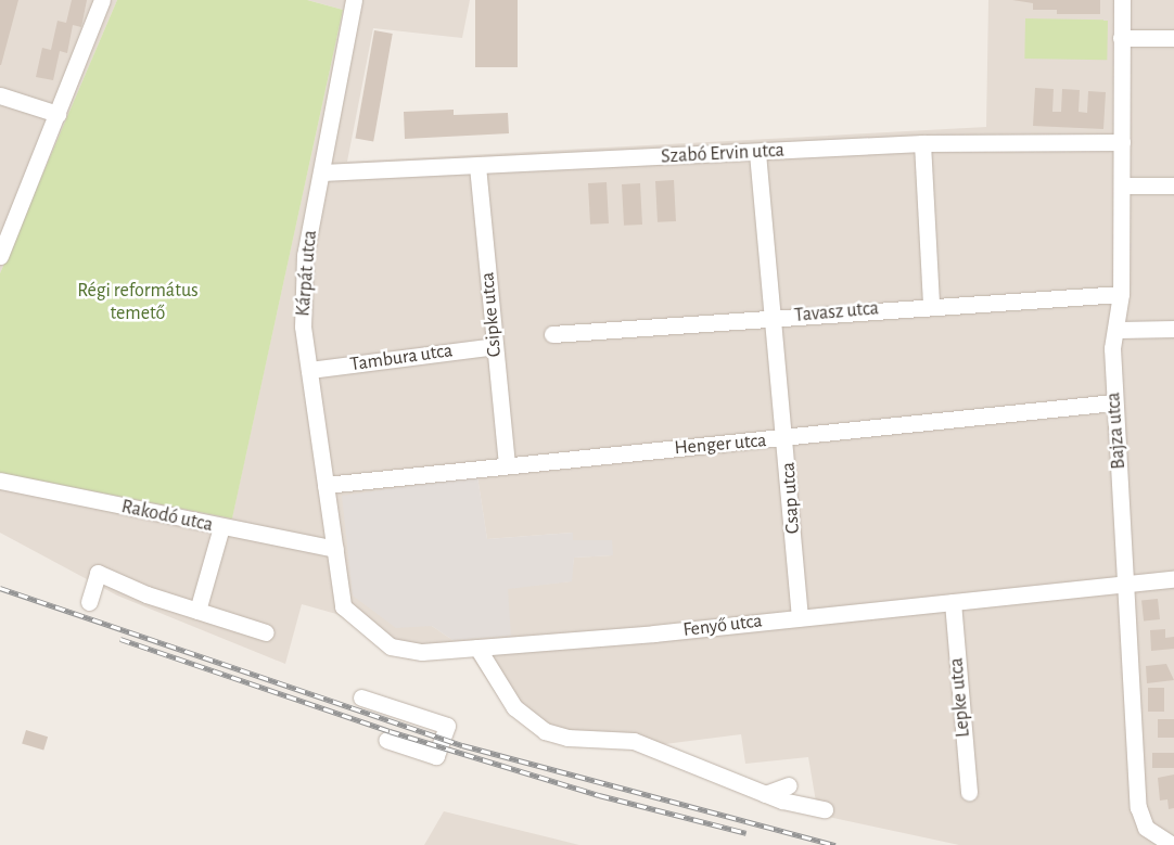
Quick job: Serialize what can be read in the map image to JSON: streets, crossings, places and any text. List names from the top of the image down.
{
  "streets": {
    "street": [
      "Szabó Ervin utca",
      "Kárpát utca",
      "Tavasz utca",
      "Csipke utca",
      "Tambura utca",
      "Bajza utca",
      "Henger utca",
      "Csap utca",
      "Rakodó utca",
      "Fenyő utca",
      "Lepke utca"
    ]
  },
  "crossings": [
    ["Szabó Ervin utca", "Kárpát utca"],
    ["Szabó Ervin utca", "Csipke utca"],
    ["Szabó Ervin utca", "Bajza utca"],
    ["Szabó Ervin utca", "Csap utca"],
    ["Kárpát utca", "Tambura utca"],
    ["Kárpát utca", "Henger utca"],
    ["Kárpát utca", "Rakodó utca"],
    ["Kárpát utca", "Fenyő utca"],
    ["Tavasz utca", "Bajza utca"],
    ["Tavasz utca", "Csap utca"],
    ["Csipke utca", "Tambura utca"],
    ["Csipke utca", "Henger utca"],
    ["Bajza utca", "Henger utca"],
    ["Bajza utca", "Fenyő utca"],
    ["Henger utca", "Csap utca"],
    ["Csap utca", "Fenyő utca"],
    ["Rakodó utca", "Fenyő utca"],
    ["Fenyő utca", "Lepke utca"]
  ],
  "parks": ["Régi református temető"]
}
